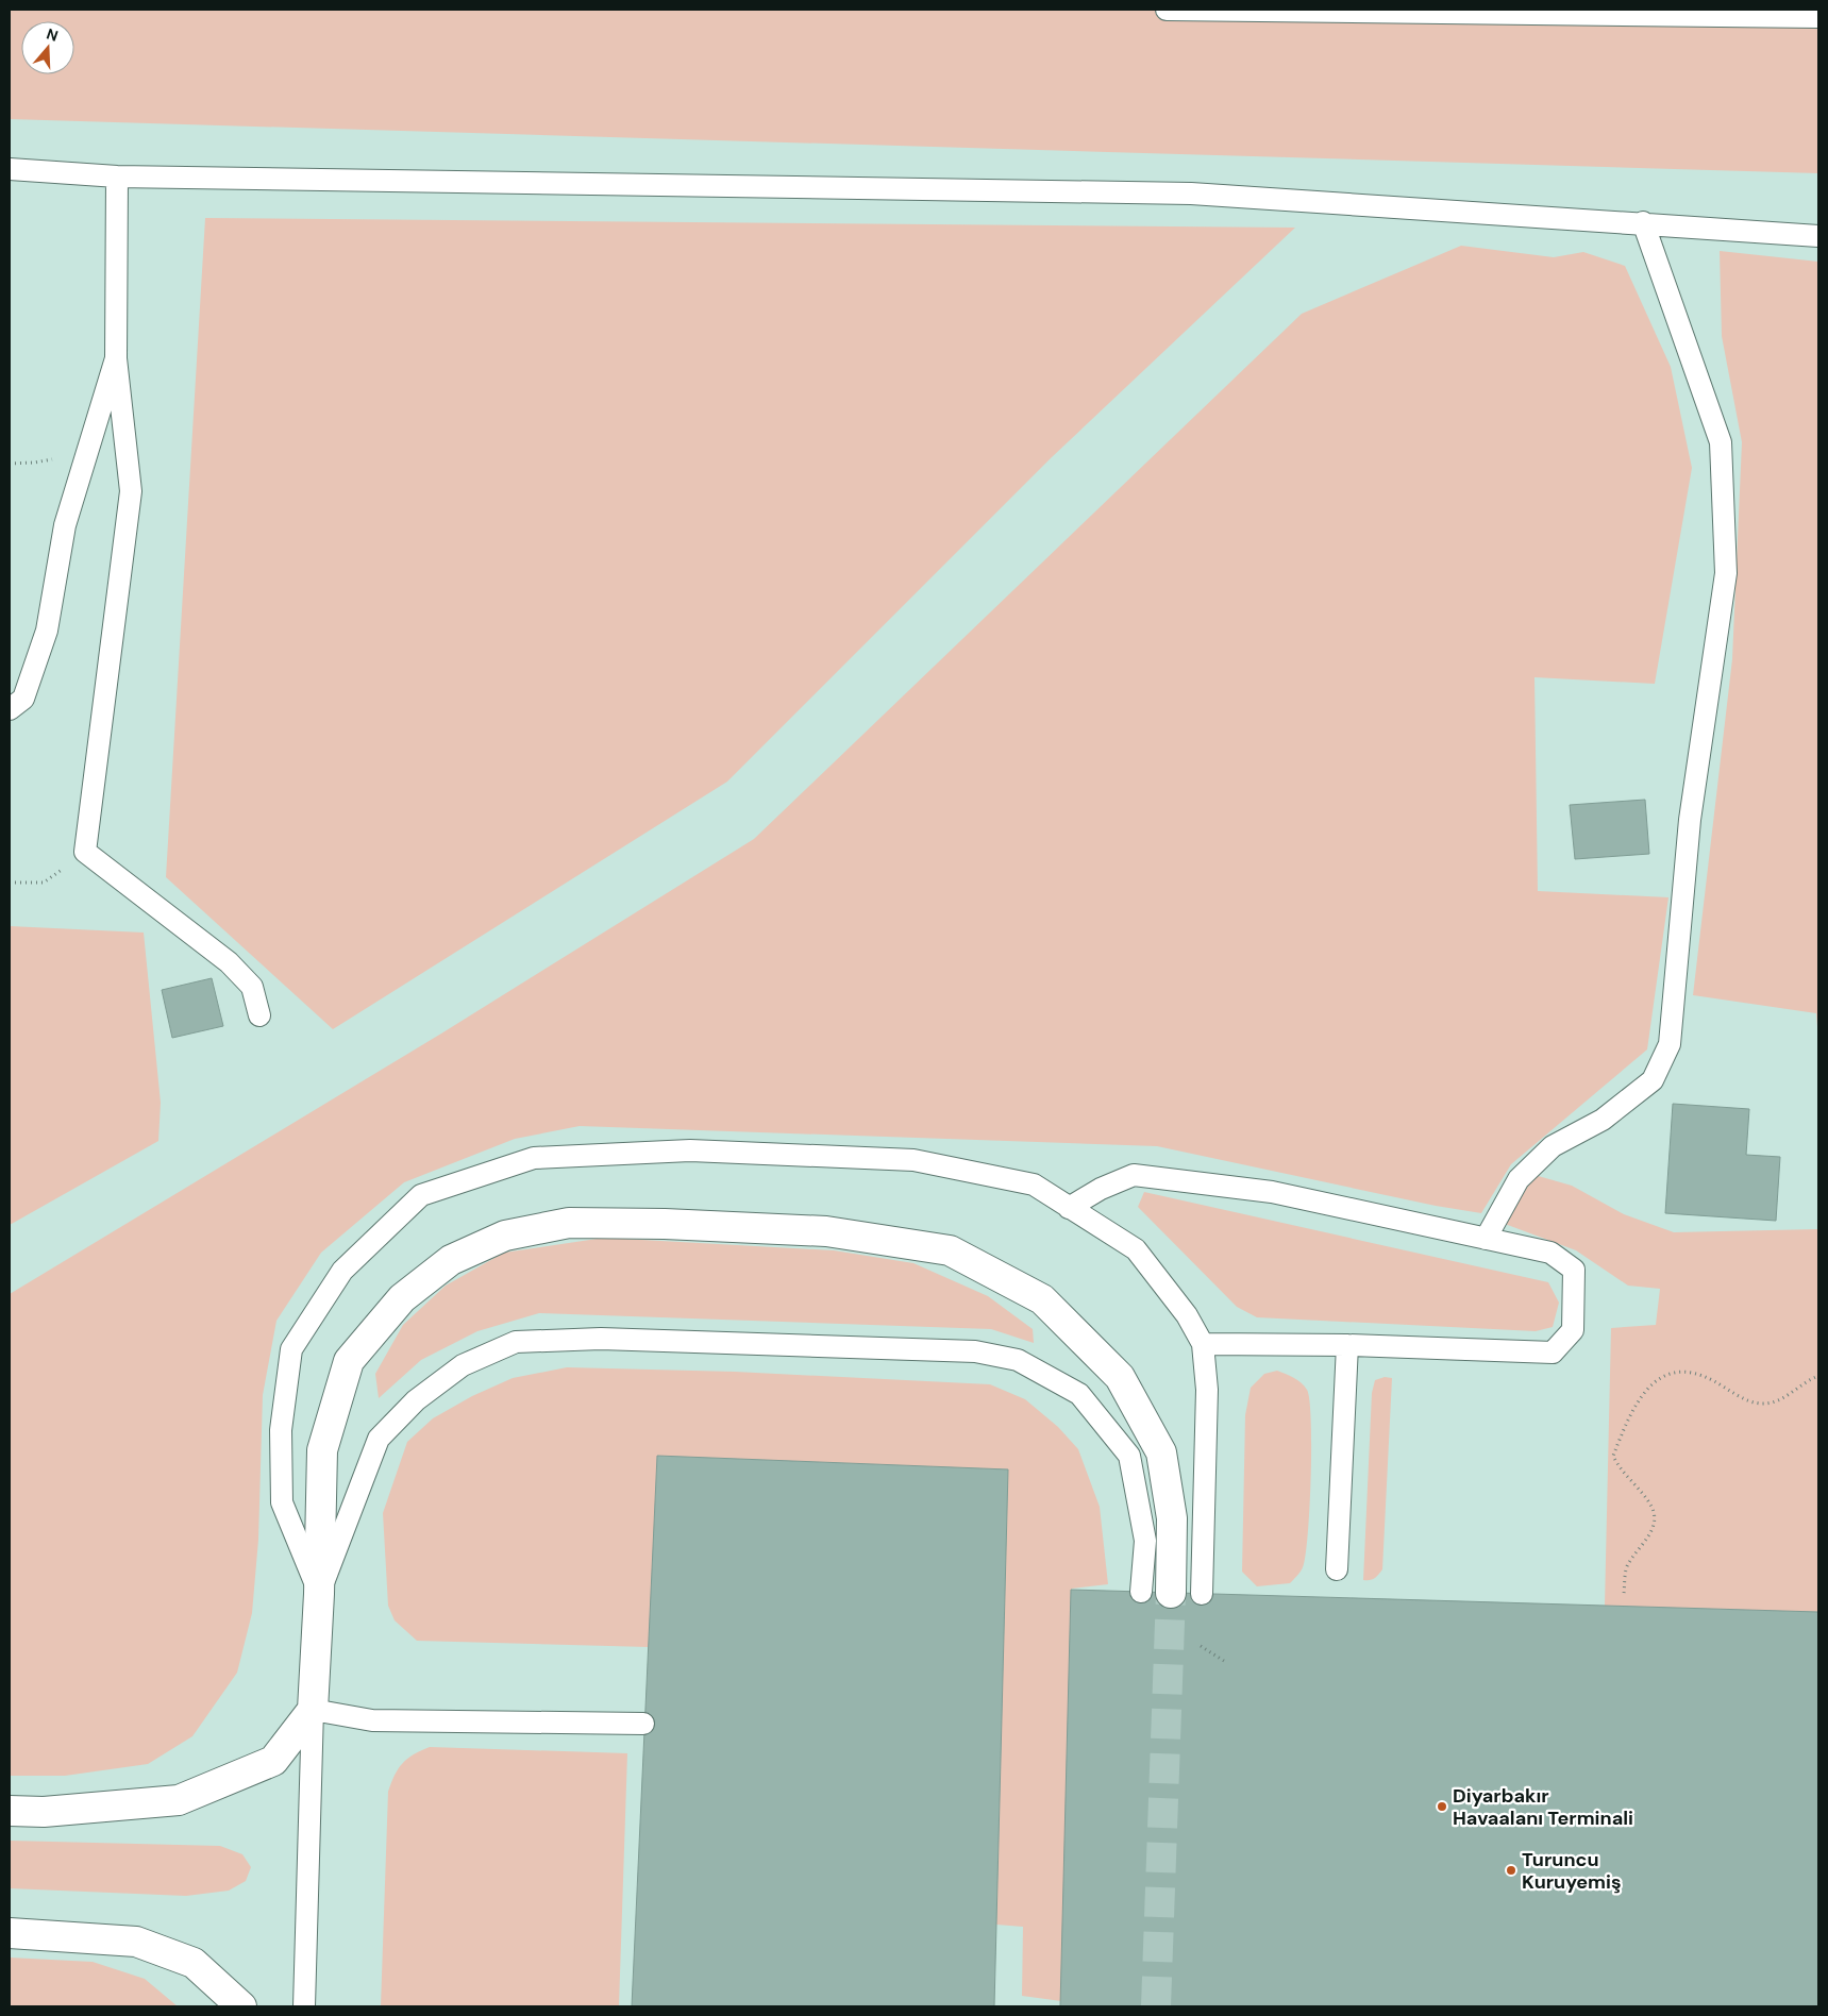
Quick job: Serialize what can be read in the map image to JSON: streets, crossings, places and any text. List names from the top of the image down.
{
  "places": ["Diyarbakır Havaalanı Terminali", "Turuncu Kuruyemiş"],
  "north": "top"
}
